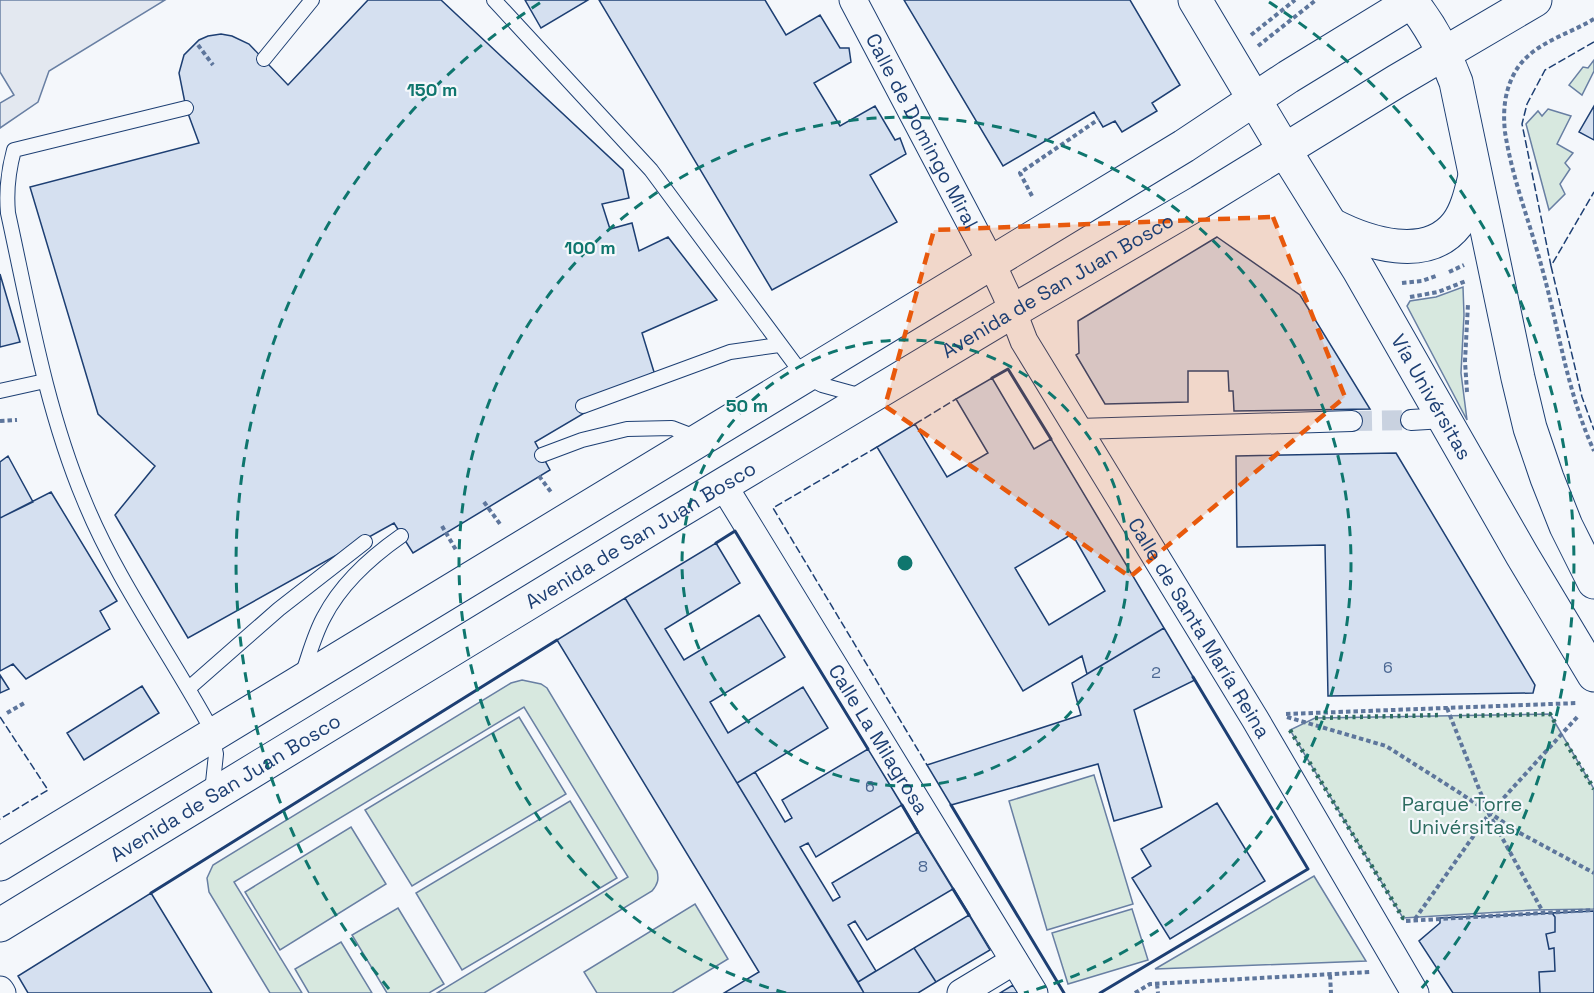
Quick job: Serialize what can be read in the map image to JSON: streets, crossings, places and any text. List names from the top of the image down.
{
  "streets": {
    "main road": ["Avenida de San Juan Bosco", "Vía Univérsitas"],
    "street": ["Calle de Domingo Miral", "Calle de Santa María Reina", "Calle La Milagrosa"]
  },
  "crossings": [
    ["Calle de Domingo Miral", "Calle de Santa María Reina"],
    ["Avenida de San Juan Bosco", "Vía Univérsitas"],
    ["Avenida de San Juan Bosco", "Calle de Santa María Reina"],
    ["Avenida de San Juan Bosco", "Calle La Milagrosa"]
  ],
  "parks": ["Parque Torre Univérsitas"],
  "house_numbers": [
    "6",
    "2",
    "6",
    "8"
  ],
  "rings": ["150 m", "100 m", "50 m"]
}
